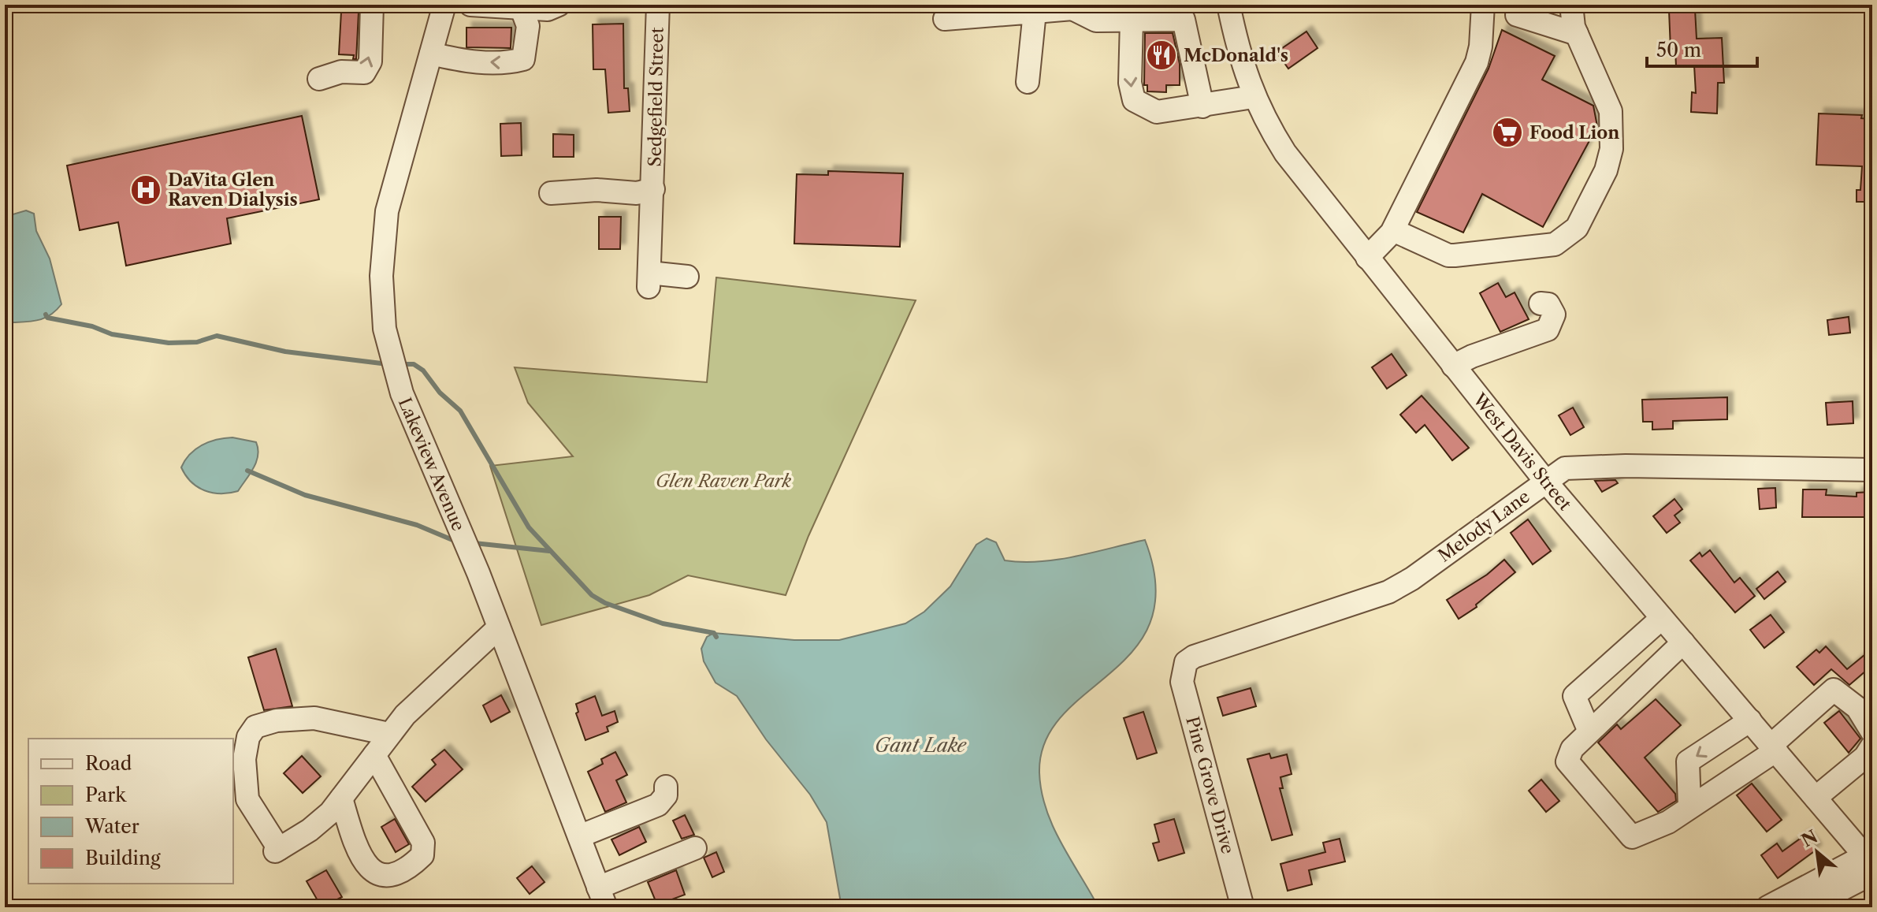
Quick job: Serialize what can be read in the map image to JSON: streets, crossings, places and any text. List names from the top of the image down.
{
  "streets": {
    "street": [
      "Sedgefield Street",
      "West Davis Street",
      "Lakeview Avenue",
      "Melody Lane",
      "Pine Grove Drive"
    ]
  },
  "crossings": [
    ["West Davis Street", "Melody Lane"],
    ["Melody Lane", "Pine Grove Drive"]
  ],
  "water": ["Gant Lake"],
  "parks": ["Glen Raven Park"],
  "places": {
    "restaurant": ["McDonald's"],
    "supermarket": ["Food Lion"],
    "hospital": ["DaVita Glen Raven Dialysis"]
  },
  "legend": [
    "Road",
    "Park",
    "Water",
    "Building"
  ],
  "scale_bar": "50 m",
  "north": "top left"
}
